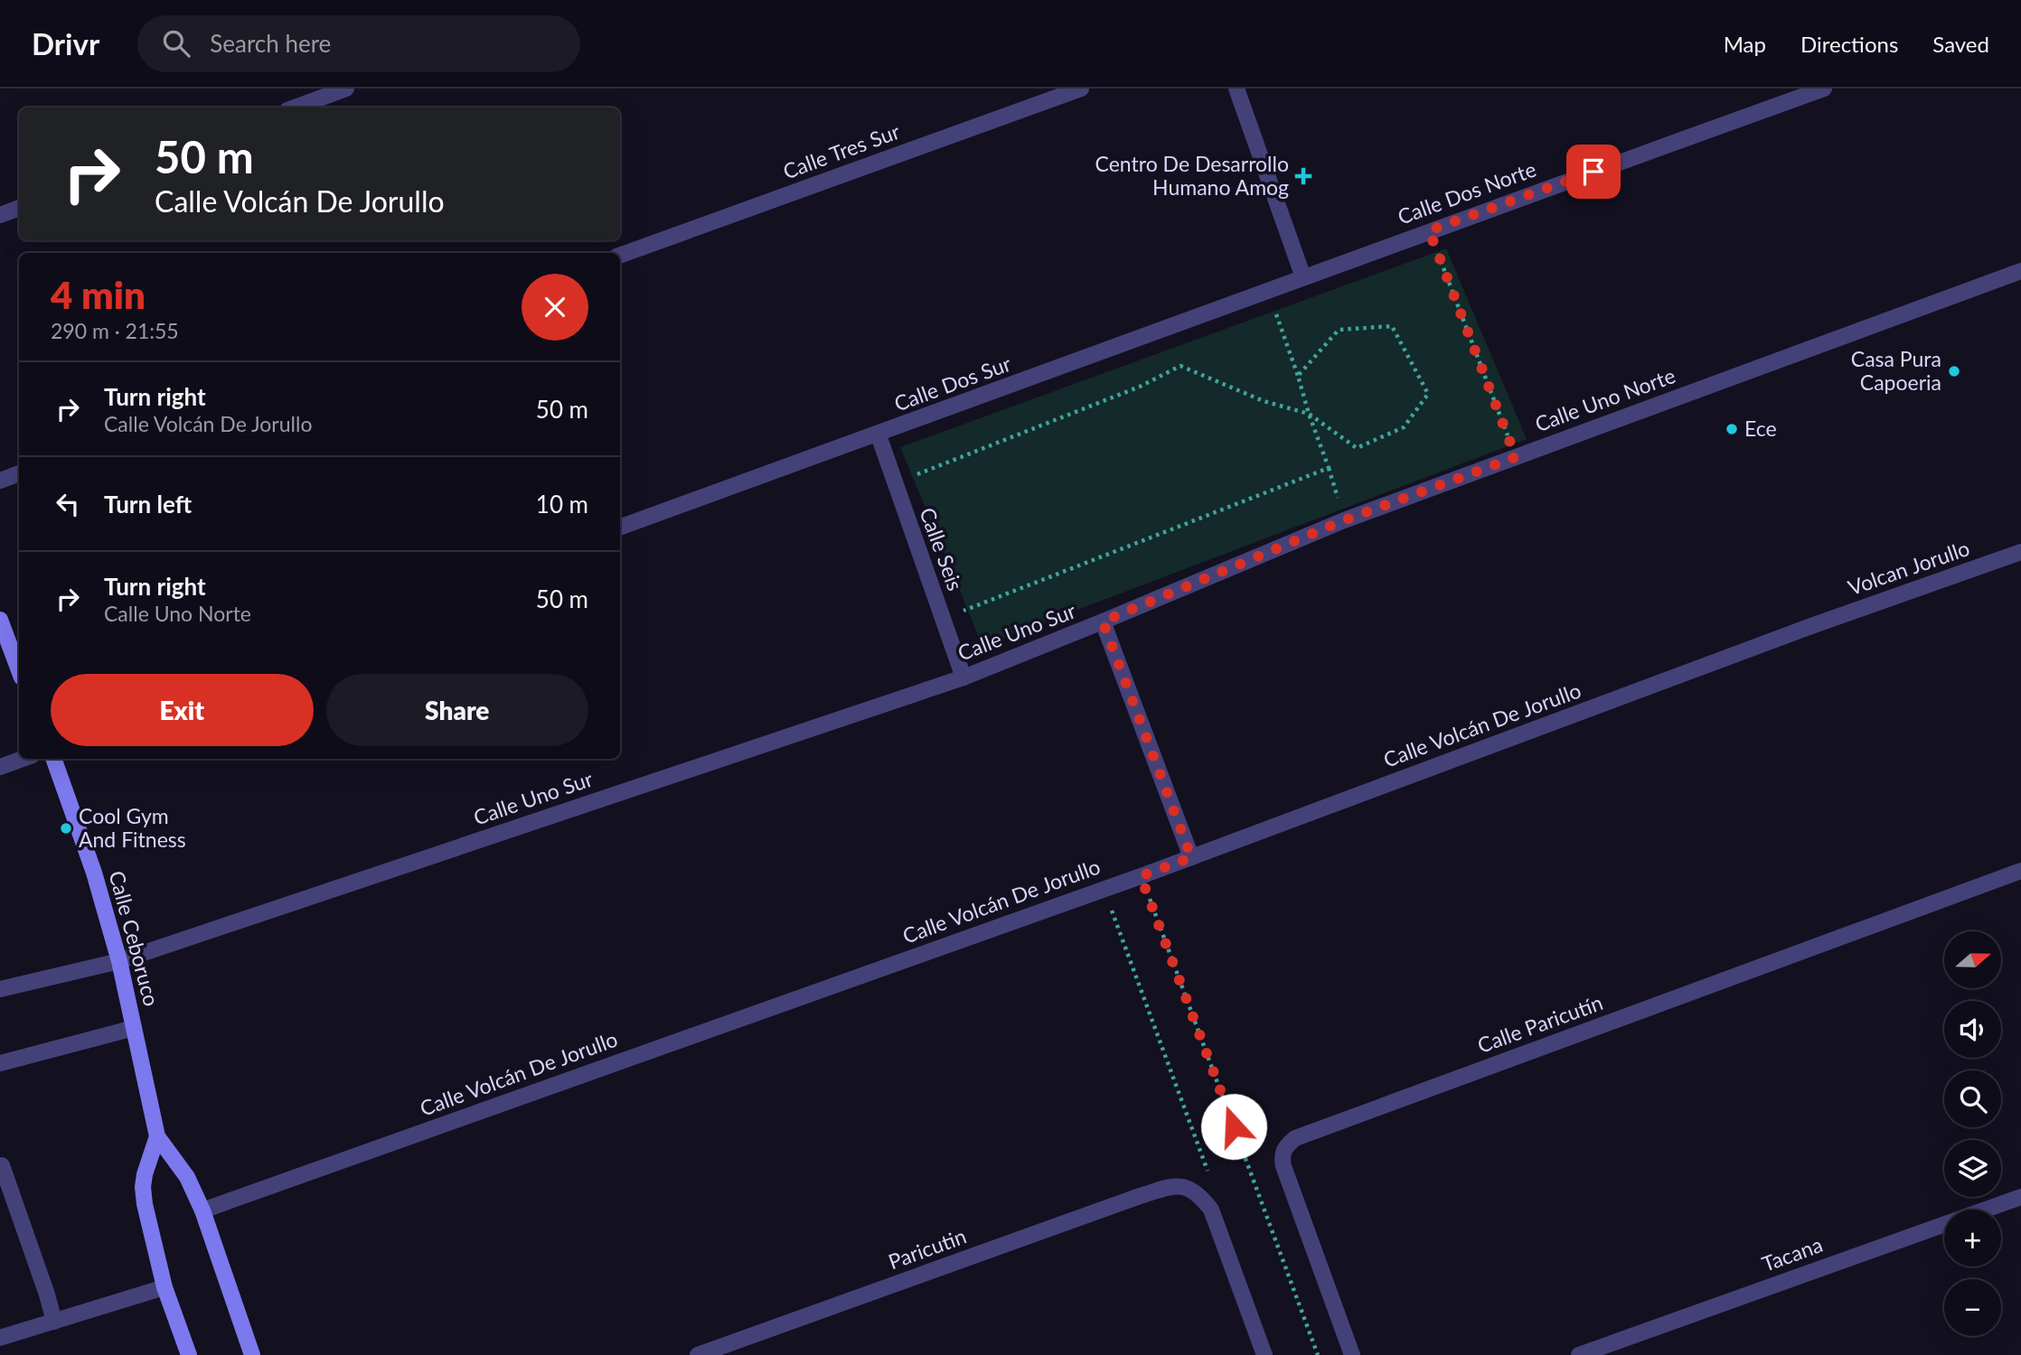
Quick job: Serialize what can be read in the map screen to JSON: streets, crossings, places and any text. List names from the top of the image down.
{
  "streets": {
    "main road": ["Calle Ceboruco"],
    "street": [
      "Calle Tres Sur",
      "Calle Dos Norte",
      "Calle Dos Sur",
      "Calle Uno Norte",
      "Calle Seis",
      "Volcan Jorullo",
      "Calle Uno Sur",
      "Calle Volcán De Jorullo",
      "Calle Paricutín",
      "Paricutin",
      "Tacana"
    ]
  },
  "crossings": [
    ["Calle Dos Norte", "Calle Dos Sur"],
    ["Calle Dos Sur", "Calle Seis"],
    ["Calle Uno Norte", "Calle Uno Sur"],
    ["Calle Seis", "Calle Uno Sur"],
    ["Volcan Jorullo", "Calle Volcán De Jorullo"],
    ["Calle Uno Sur", "Calle Ceboruco"],
    ["Calle Volcán De Jorullo", "Calle Ceboruco"]
  ],
  "places": {
    "health": ["Centro De Desarrollo Humano Amog"],
    "other": ["Casa Pura Capoeria", "Ece", "Cool Gym And Fitness"]
  },
  "north": "right",
  "page": {
    "header": "Drivr",
    "search": "Search here",
    "nav": ["Map", "Directions", "Saved"],
    "turn": ["50 m", "Calle Volcán De Jorullo"],
    "heading": ["4 min", "290 m · 21:55"],
    "list": [
      {
        "name": "Turn right",
        "note": "Calle Volcán De Jorullo",
        "value": "50 m"
      },
      {
        "name": "Turn left",
        "value": "10 m"
      },
      {
        "name": "Turn right",
        "note": "Calle Uno Norte",
        "value": "50 m"
      }
    ],
    "buttons": ["Exit", "Share"],
    "map_buttons": ["+", "−"]
  }
}
